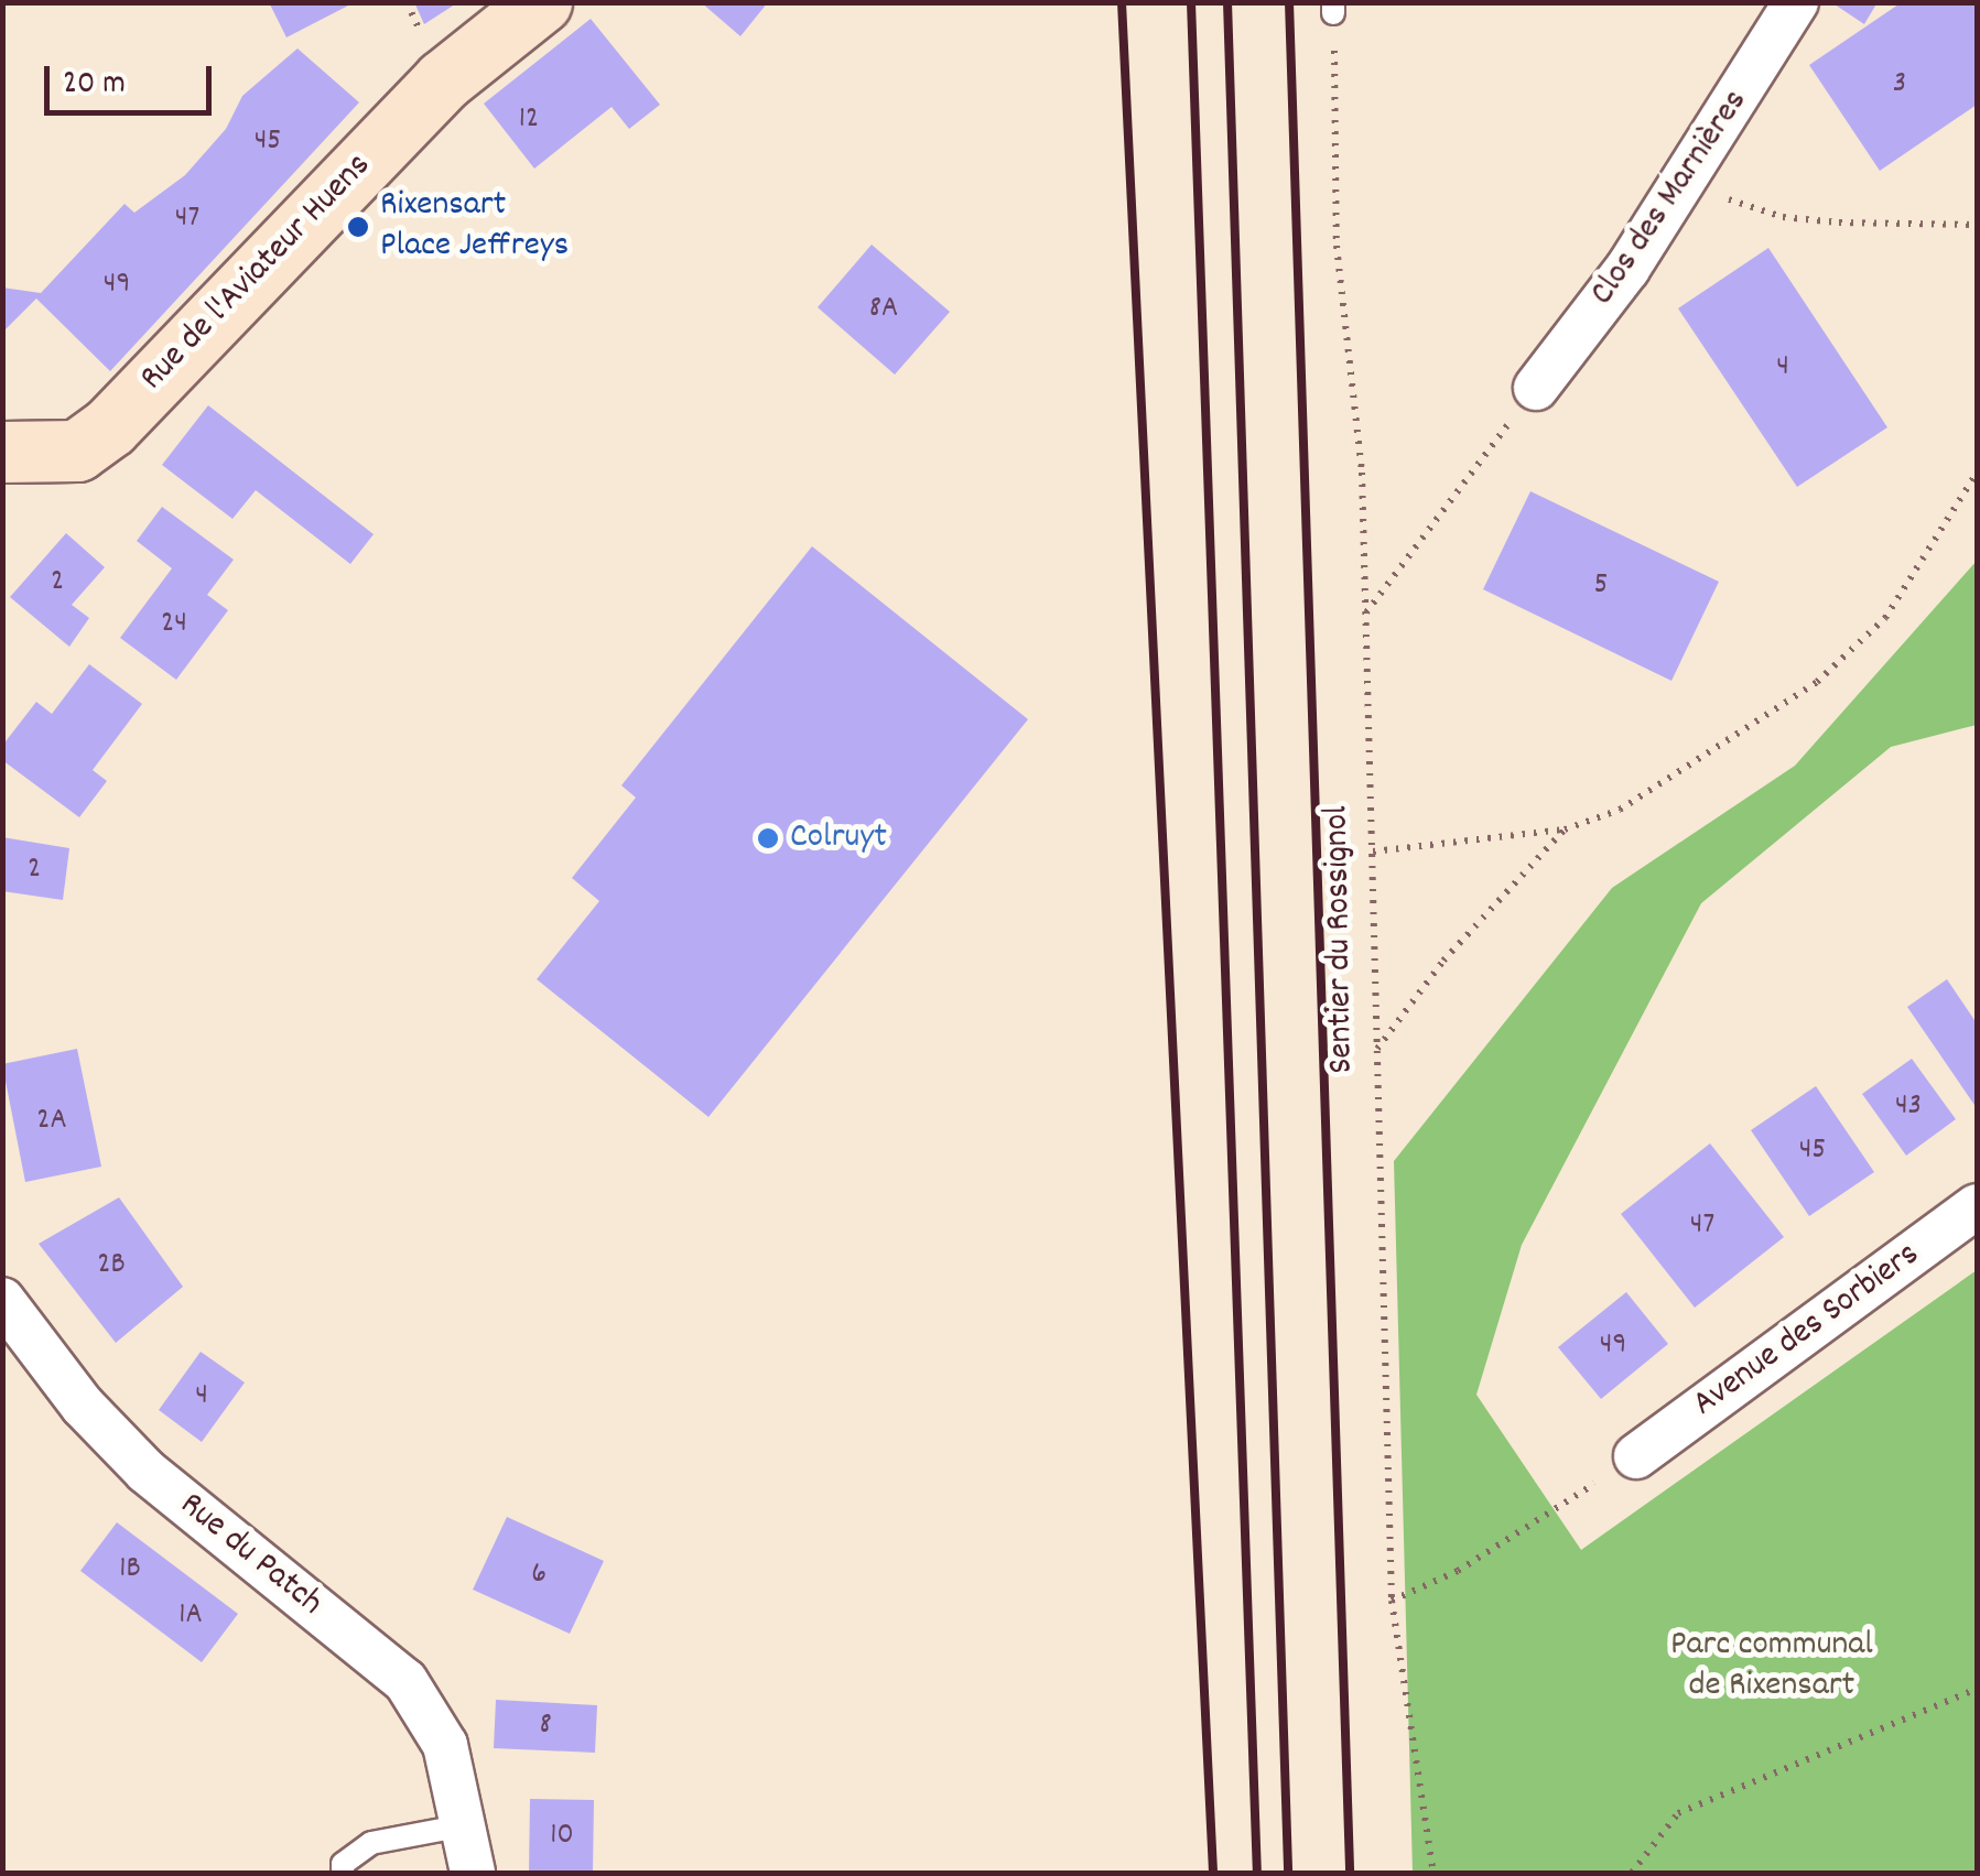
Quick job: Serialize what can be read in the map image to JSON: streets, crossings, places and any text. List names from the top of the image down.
{
  "streets": {
    "street": [
      "Clos des Marnières",
      "Rue de l'Aviateur Huens",
      "Avenue des Sorbiers",
      "Rue du Patch"
    ],
    "path": ["Sentier du Rossignol"]
  },
  "parks": ["Parc communal de Rixensart"],
  "places": ["Rixensart Place Jeffreys", "Colruyt"],
  "house_numbers": [
    "3",
    "12",
    "45",
    "47",
    "49",
    "8A",
    "4",
    "2",
    "5",
    "24",
    "2",
    "43",
    "2A",
    "45",
    "47",
    "2B",
    "49",
    "4",
    "1B",
    "6",
    "1A",
    "8",
    "10"
  ],
  "scale_bar": "20 m"
}
